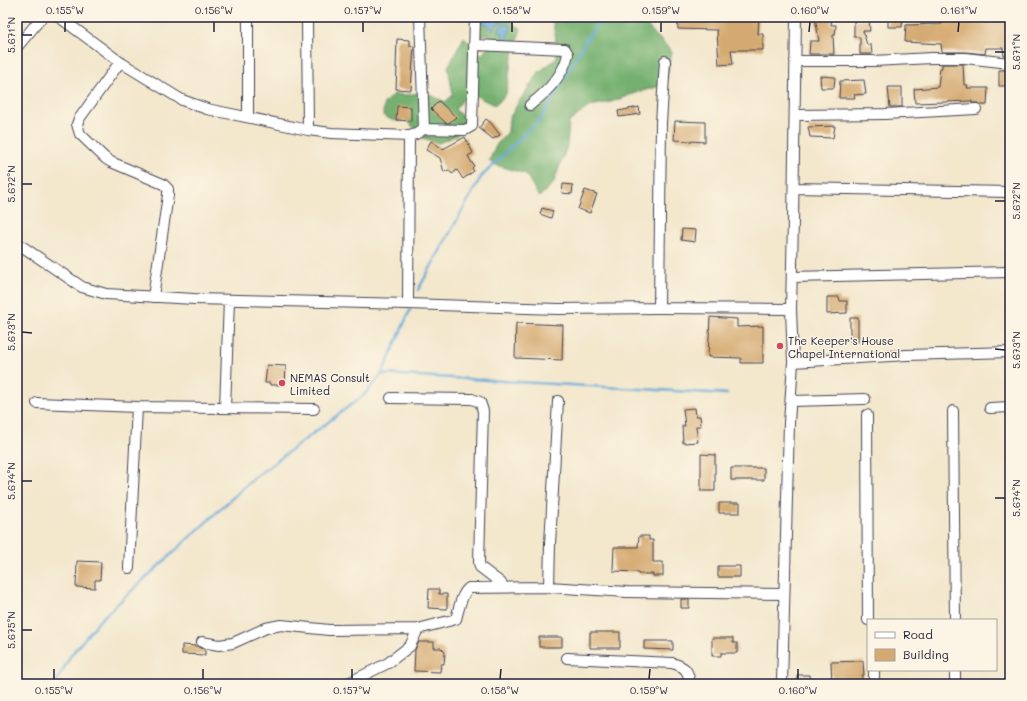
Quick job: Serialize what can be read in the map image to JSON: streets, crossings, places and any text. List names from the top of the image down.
{
  "places": ["The Keeper's House Chapel International", "NEMAS Consult Limited"],
  "legend": ["Road", "Building"],
  "coordinates": [
    "0.155°W",
    "0.156°W",
    "0.157°W",
    "0.158°W",
    "0.159°W",
    "0.160°W",
    "0.161°W",
    "5.671°N",
    "5.672°N",
    "5.673°N",
    "5.674°N",
    "5.675°N"
  ]
}
